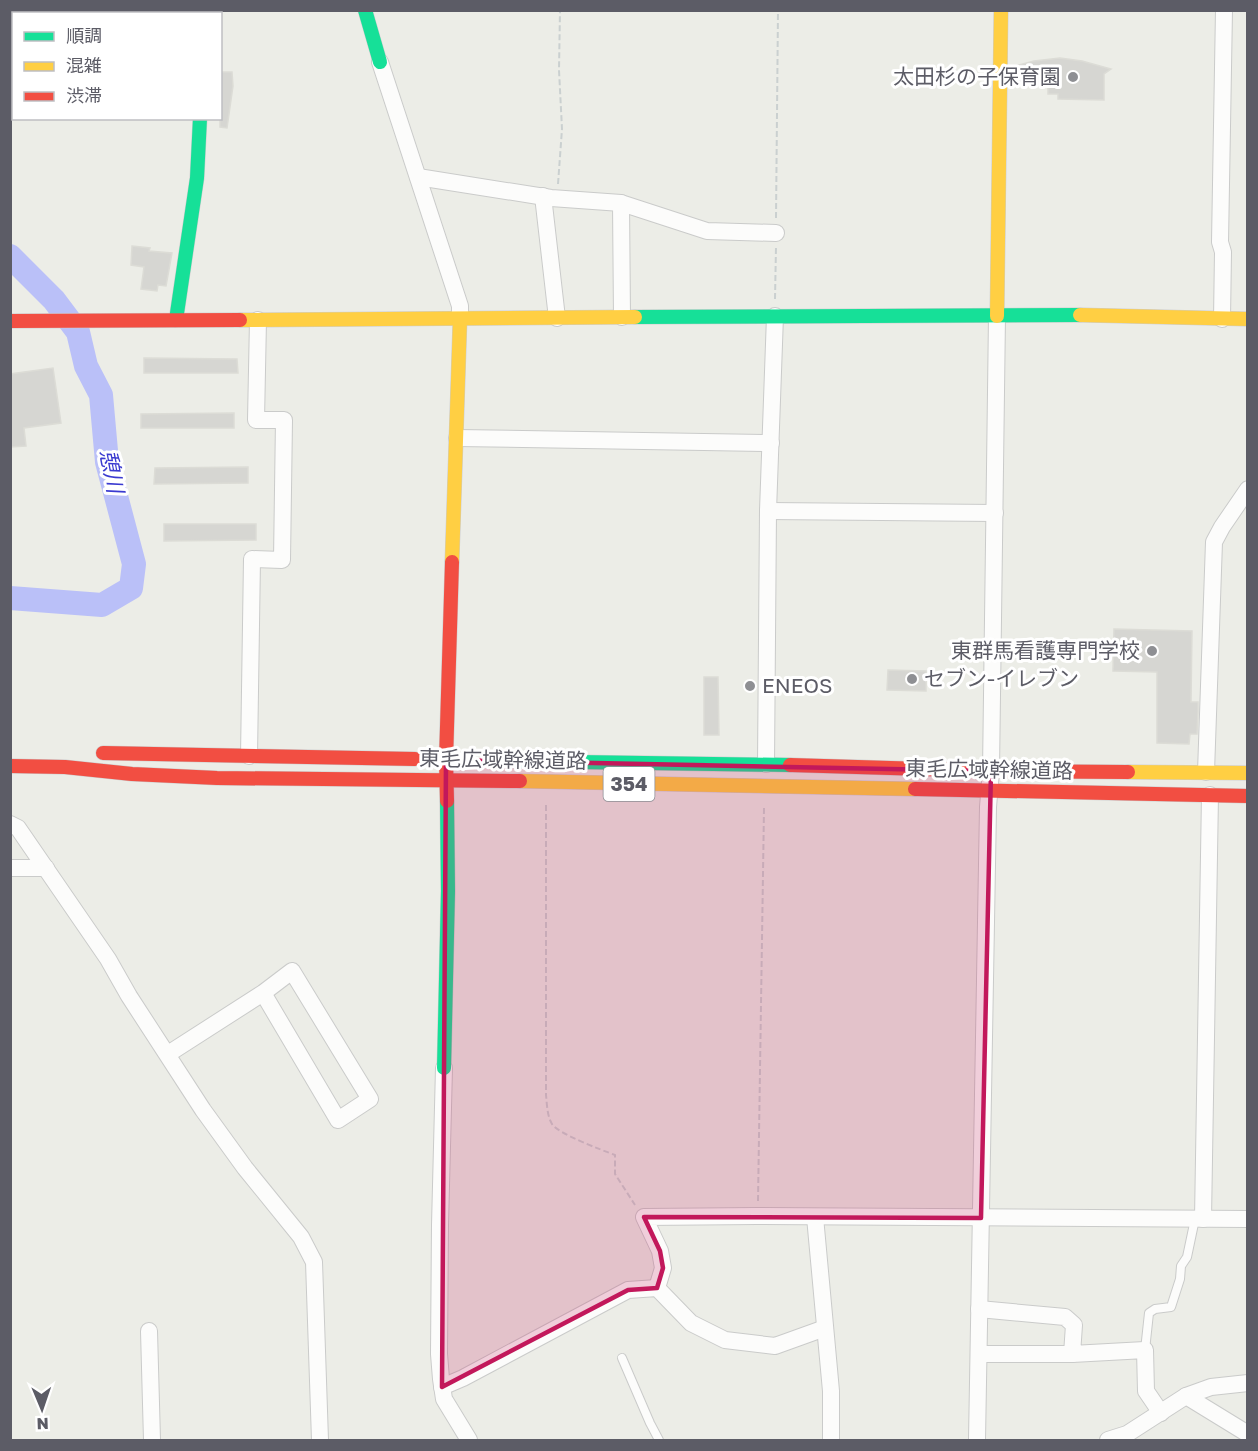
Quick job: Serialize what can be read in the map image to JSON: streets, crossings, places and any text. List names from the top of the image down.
{
  "streets": {
    "main road": ["東毛広域幹線道路", "354"]
  },
  "water": ["憩川"],
  "places": [
    "太田杉の子保育園",
    "東群馬看護専門学校",
    "セブン-イレブン",
    "ENEOS"
  ],
  "legend": ["順調", "混雑", "渋滞"],
  "north": "bottom"
}
